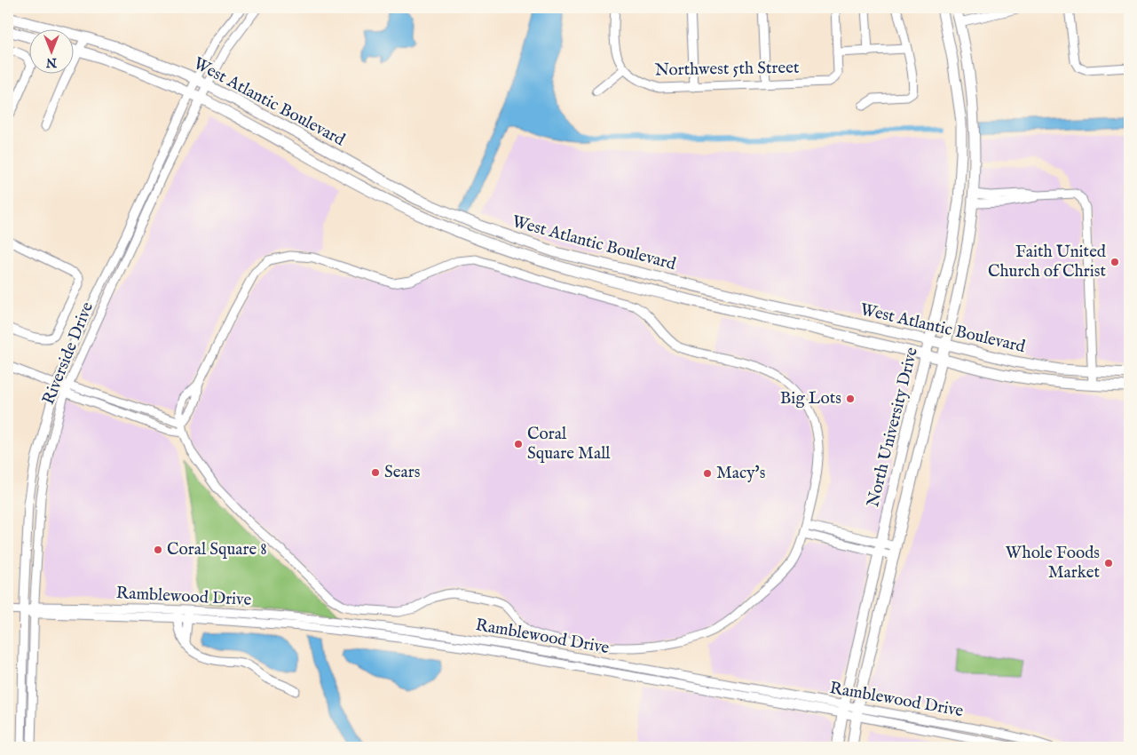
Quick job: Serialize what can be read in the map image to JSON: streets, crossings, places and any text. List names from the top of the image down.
{
  "streets": {
    "main road": ["West Atlantic Boulevard", "North University Drive"],
    "street": ["Northwest 5th Street", "Riverside Drive", "Ramblewood Drive"]
  },
  "crossings": [
    ["West Atlantic Boulevard", "Riverside Drive"],
    ["West Atlantic Boulevard", "North University Drive"],
    ["Riverside Drive", "Ramblewood Drive"],
    ["North University Drive", "Ramblewood Drive"]
  ],
  "places": [
    "Faith United Church of Christ",
    "Big Lots",
    "Coral Square Mall",
    "Sears",
    "Macy's",
    "Coral Square 8",
    "Whole Foods Market"
  ],
  "north": "bottom"
}
